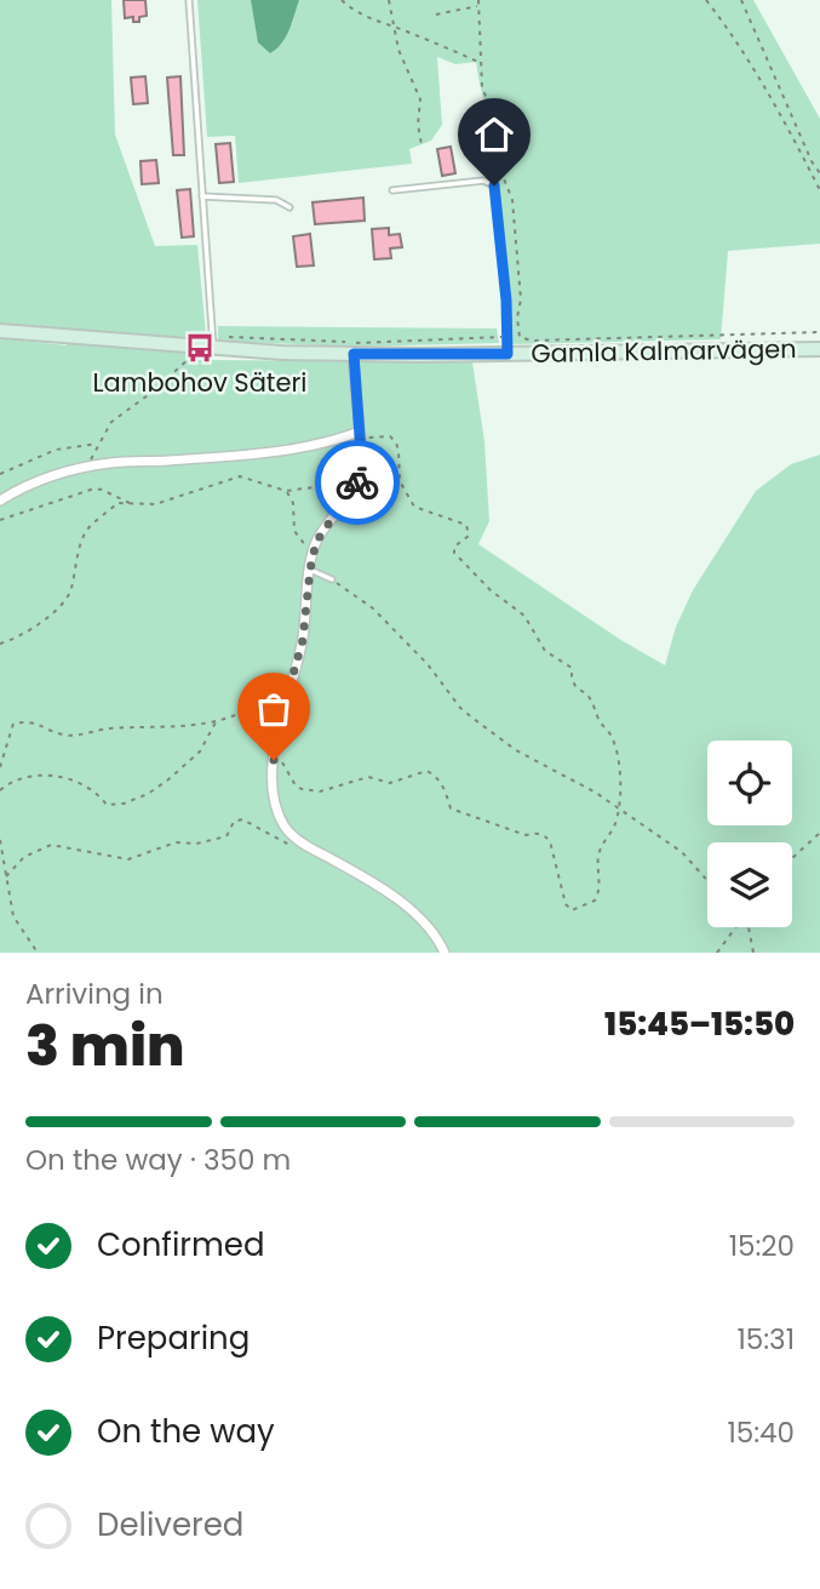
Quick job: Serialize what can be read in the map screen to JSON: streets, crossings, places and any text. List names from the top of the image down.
{
  "streets": {
    "street": ["Gamla Kalmarvägen"]
  },
  "places": {
    "bus stop": ["Lambohov Säteri"]
  },
  "page": {
    "heading": ["3 min", "Arriving in", "15:45–15:50"],
    "bar": "On the way · 350 m",
    "list": [
      ["Confirmed", "15:20"],
      ["Preparing", "15:31"],
      ["On the way", "15:40"],
      "Delivered"
    ]
  }
}
